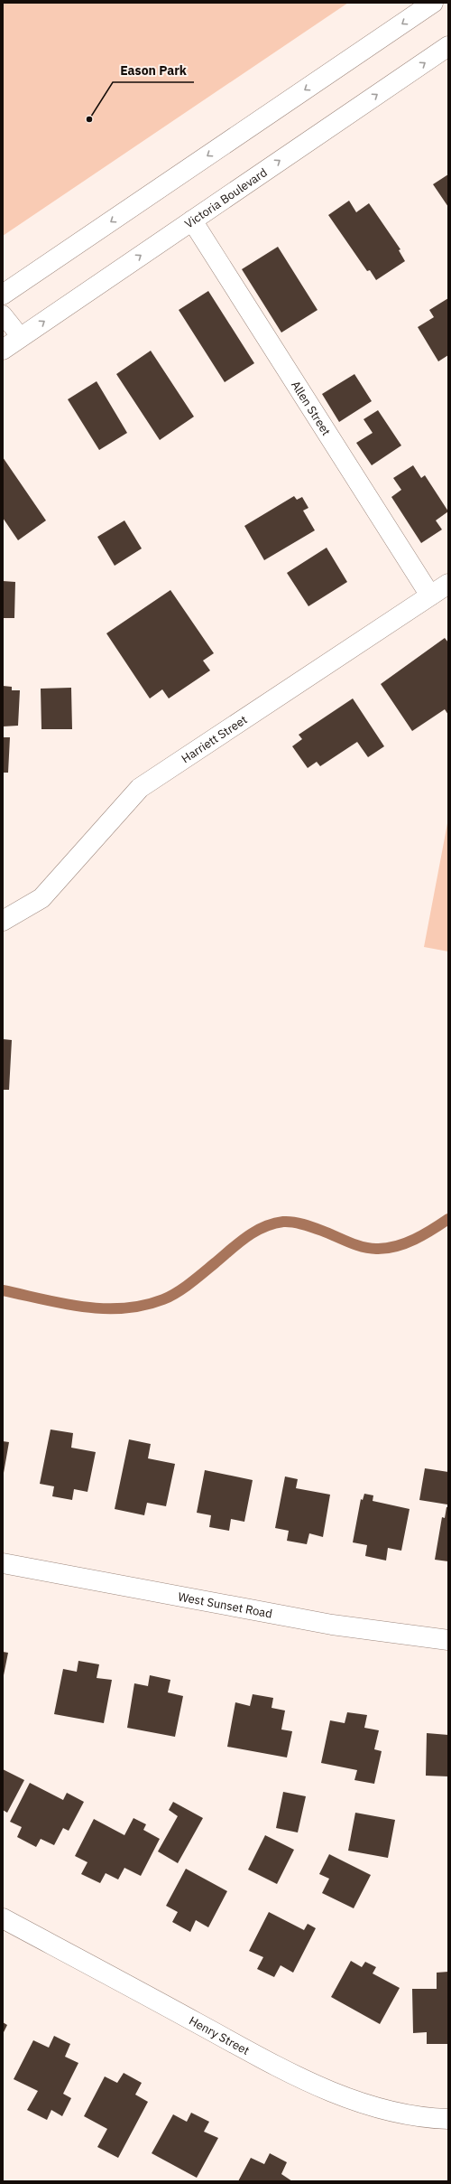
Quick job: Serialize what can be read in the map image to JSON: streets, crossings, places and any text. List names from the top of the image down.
{
  "streets": {
    "street": [
      "Victoria Boulevard",
      "Allen Street",
      "Harriett Street",
      "West Sunset Road",
      "Henry Street"
    ]
  },
  "crossings": [
    ["Victoria Boulevard", "Allen Street"],
    ["Allen Street", "Harriett Street"]
  ],
  "places": ["Eason Park"]
}
